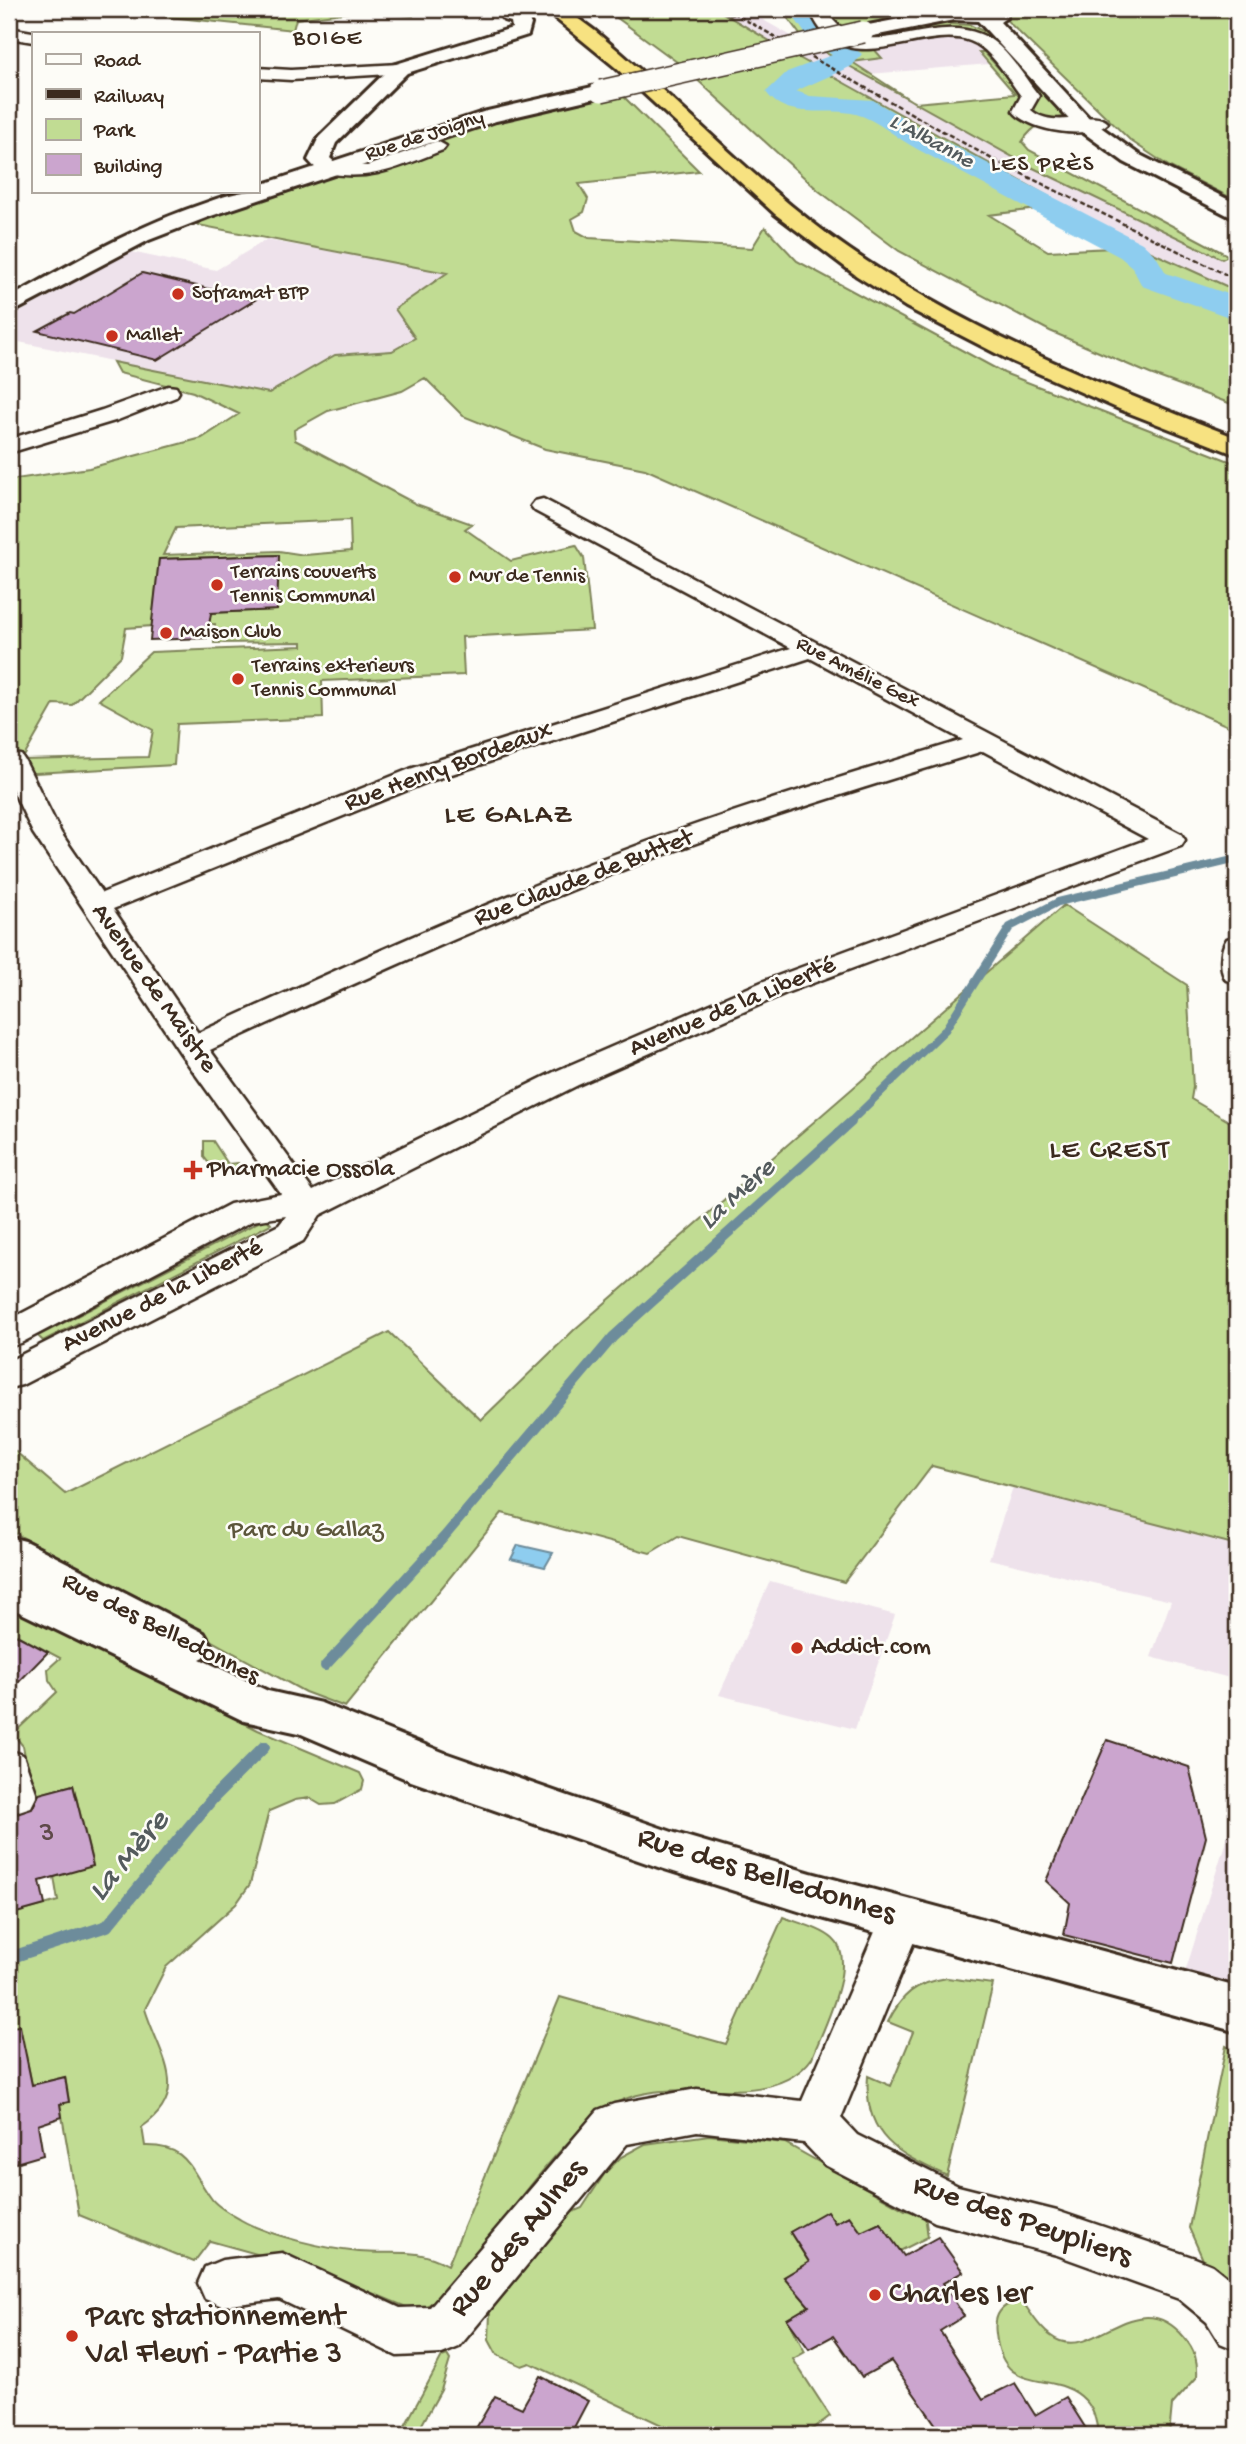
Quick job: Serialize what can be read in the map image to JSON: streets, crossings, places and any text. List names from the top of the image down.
{
  "streets": {
    "main road": ["Rue de Joigny", "Rue des Belledonnes"],
    "street": [
      "Rue Amélie Gex",
      "Rue Henry Bordeaux",
      "Rue Claude de Buttet",
      "Avenue de Maistre",
      "Avenue de la Liberté",
      "Rue des Peupliers",
      "Rue des Aulnes"
    ]
  },
  "crossings": [
    ["Rue Amélie Gex", "Rue Henry Bordeaux"],
    ["Rue Amélie Gex", "Rue Claude de Buttet"],
    ["Rue Amélie Gex", "Avenue de la Liberté"],
    ["Rue Henry Bordeaux", "Avenue de Maistre"],
    ["Rue Claude de Buttet", "Avenue de Maistre"],
    ["Avenue de Maistre", "Avenue de la Liberté"],
    ["Rue des Peupliers", "Rue des Aulnes"]
  ],
  "districts": [
    "BOIGE",
    "LES PRÈS",
    "LE GALAZ",
    "LE CREST"
  ],
  "water": ["L'Albanne", "La Mère"],
  "parks": ["Parc du Gallaz"],
  "places": {
    "other": [
      "Soframat BTP",
      "Mallet",
      "Mur de Tennis",
      "Terrains couverts Tennis Communal",
      "Maison Club",
      "Terrains exterieurs Tennis Communal",
      "Addict.com",
      "Charles Ier",
      "Parc stationnement Val Fleuri - Partie 3"
    ],
    "health": ["Pharmacie Ossola"]
  },
  "house_numbers": ["3"],
  "legend": [
    "Road",
    "Railway",
    "Park",
    "Building"
  ]
}
